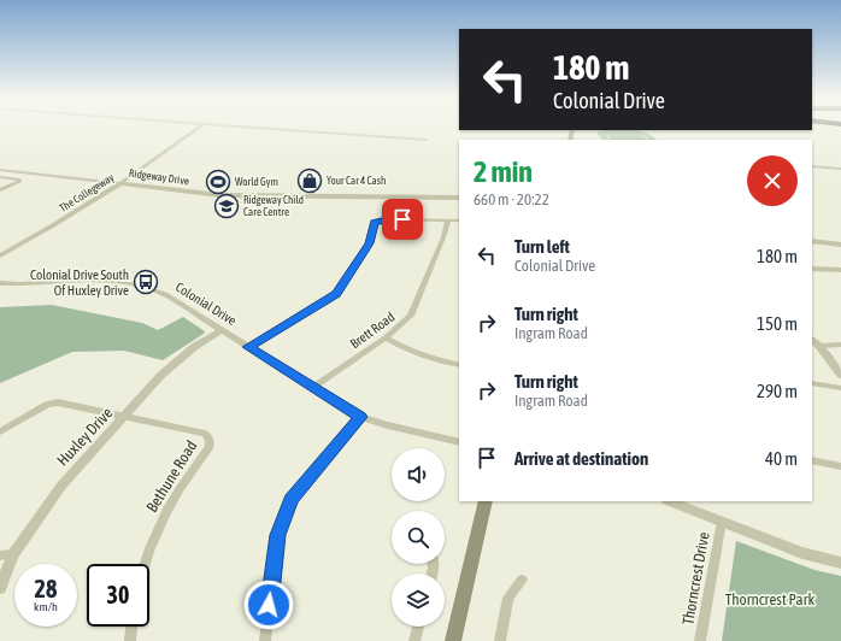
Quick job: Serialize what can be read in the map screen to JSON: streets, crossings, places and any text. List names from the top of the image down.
{
  "streets": {
    "street": [
      "Ridgeway Drive",
      "The Collegeway",
      "Colonial Drive",
      "Brett Road",
      "Huxley Drive",
      "Bethune Road",
      "Thorncrest Drive"
    ]
  },
  "crossings": [
    ["Ridgeway Drive", "The Collegeway"],
    ["Colonial Drive", "Brett Road"],
    ["Colonial Drive", "Huxley Drive"],
    ["Huxley Drive", "Bethune Road"]
  ],
  "parks": ["Thorncrest Park"],
  "places": {
    "shop": ["Your Car 4 Cash"],
    "sports": ["World Gym"],
    "school or university": ["Ridgeway Child Care Centre"],
    "bus stop": ["Colonial Drive South Of Huxley Drive"]
  },
  "page": {
    "turn": ["180 m", "Colonial Drive"],
    "heading": ["2 min", "660 m · 20:22"],
    "list": [
      {
        "name": "Turn left",
        "note": "Colonial Drive",
        "value": "180 m"
      },
      {
        "name": "Turn right",
        "note": "Ingram Road",
        "value": "150 m"
      },
      {
        "name": "Turn right",
        "note": "Ingram Road",
        "value": "290 m"
      },
      {
        "name": "Arrive at destination",
        "value": "40 m"
      }
    ],
    "speed": "28 km/h",
    "limit": "30"
  }
}
